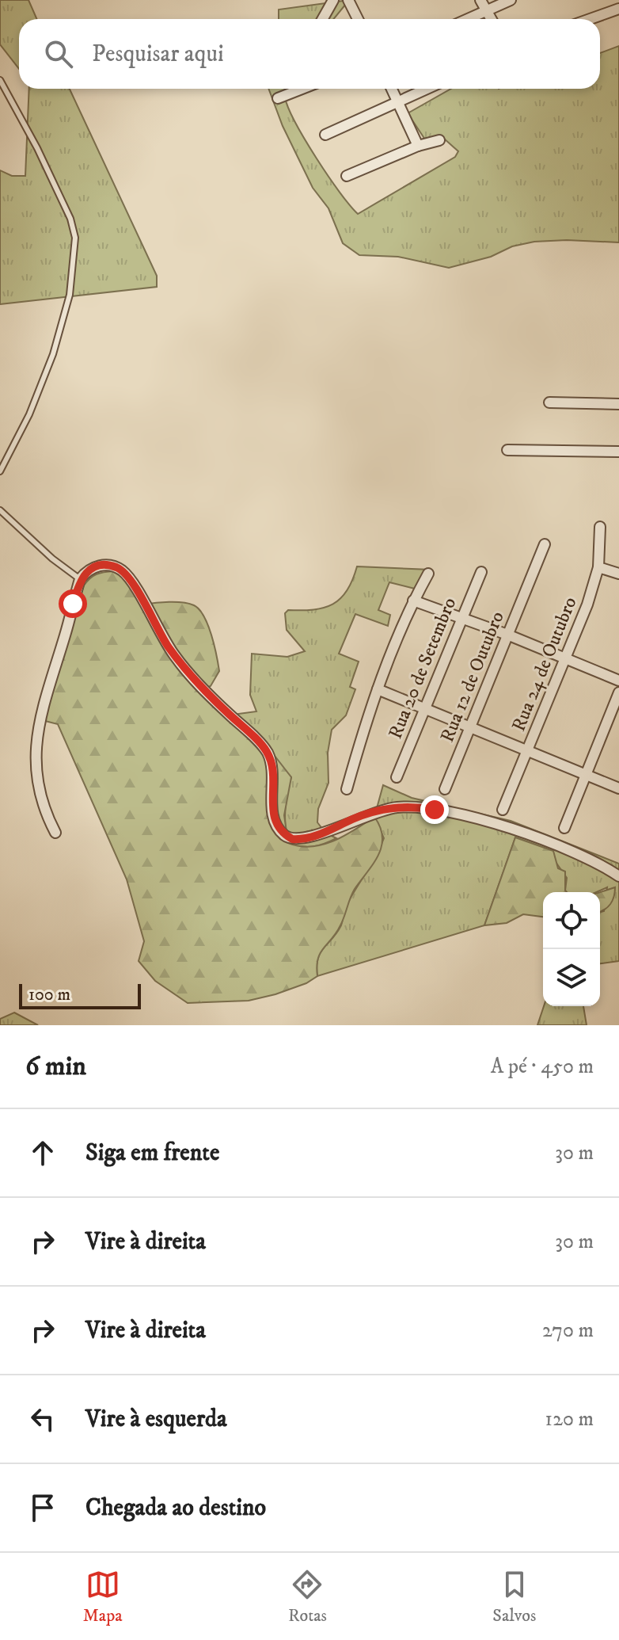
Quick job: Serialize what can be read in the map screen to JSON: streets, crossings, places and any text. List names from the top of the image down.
{
  "streets": {
    "street": ["Rua 24 de Outubro", "Rua 20 de Setembro", "Rua 12 de Outubro"]
  },
  "scale_bar": "100 m",
  "page": {
    "search": "Pesquisar aqui",
    "scale": "100 m",
    "heading": ["6 min", "A pé · 450 m"],
    "list": [
      ["Siga em frente", "30 m"],
      ["Vire à direita", "30 m"],
      ["Vire à direita", "270 m"],
      ["Vire à esquerda", "120 m"],
      "Chegada ao destino"
    ],
    "nav": ["Mapa", "Rotas", "Salvos"]
  }
}
